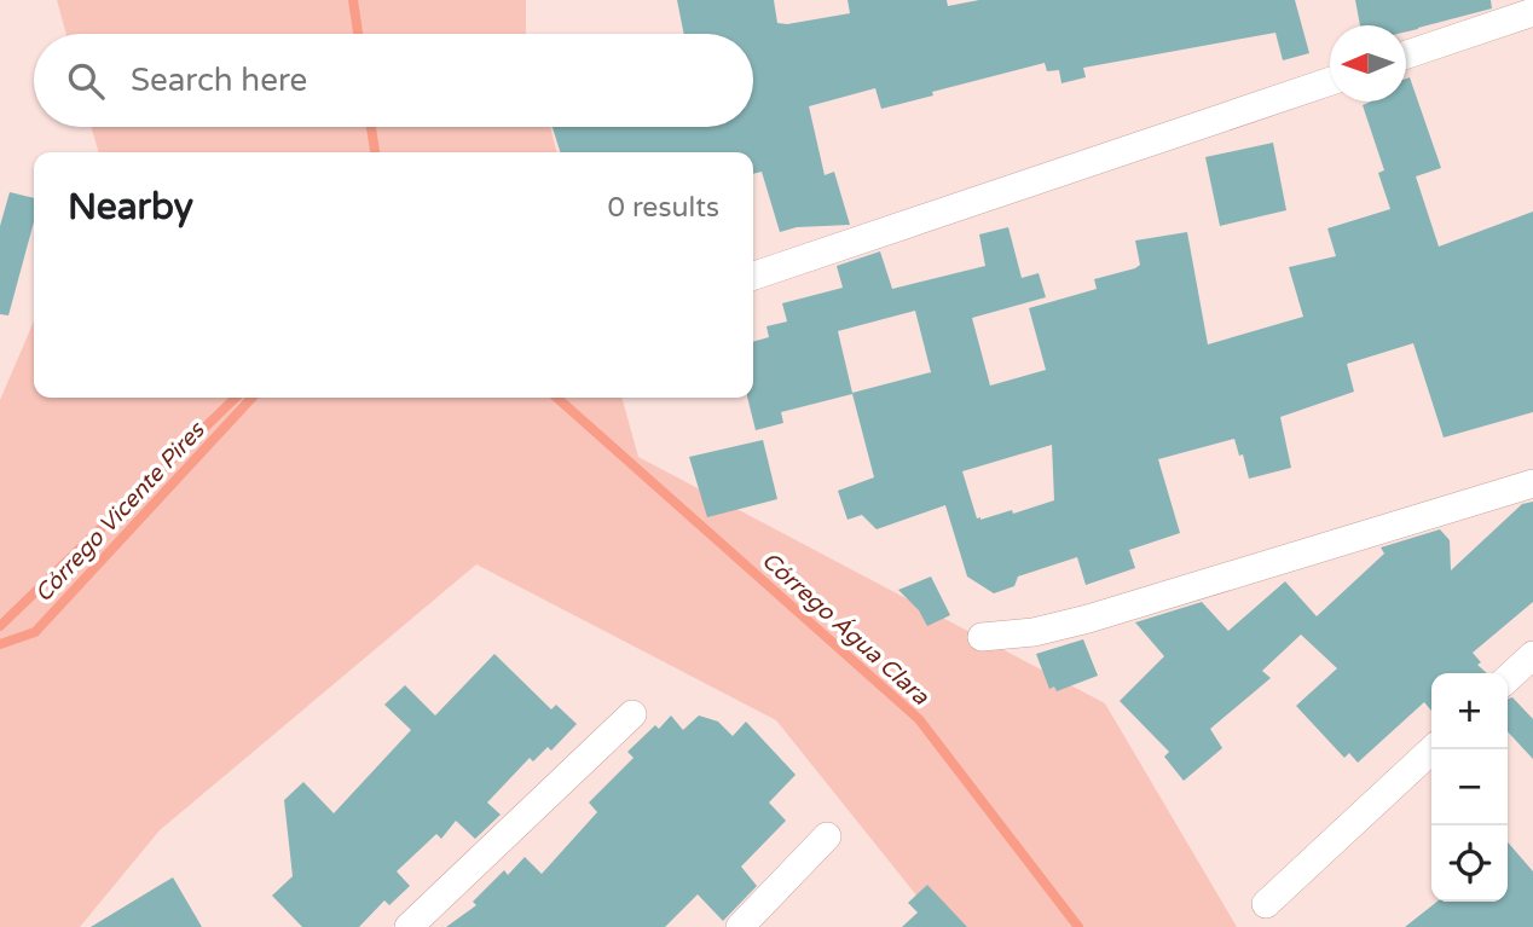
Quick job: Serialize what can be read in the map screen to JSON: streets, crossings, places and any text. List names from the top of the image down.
{
  "water": ["Córrego Vicente Pires", "Córrego Água Clara"],
  "north": "left",
  "page": {
    "search": "Search here",
    "heading": ["Nearby", "0 results"],
    "map_buttons": ["+", "−"]
  }
}
